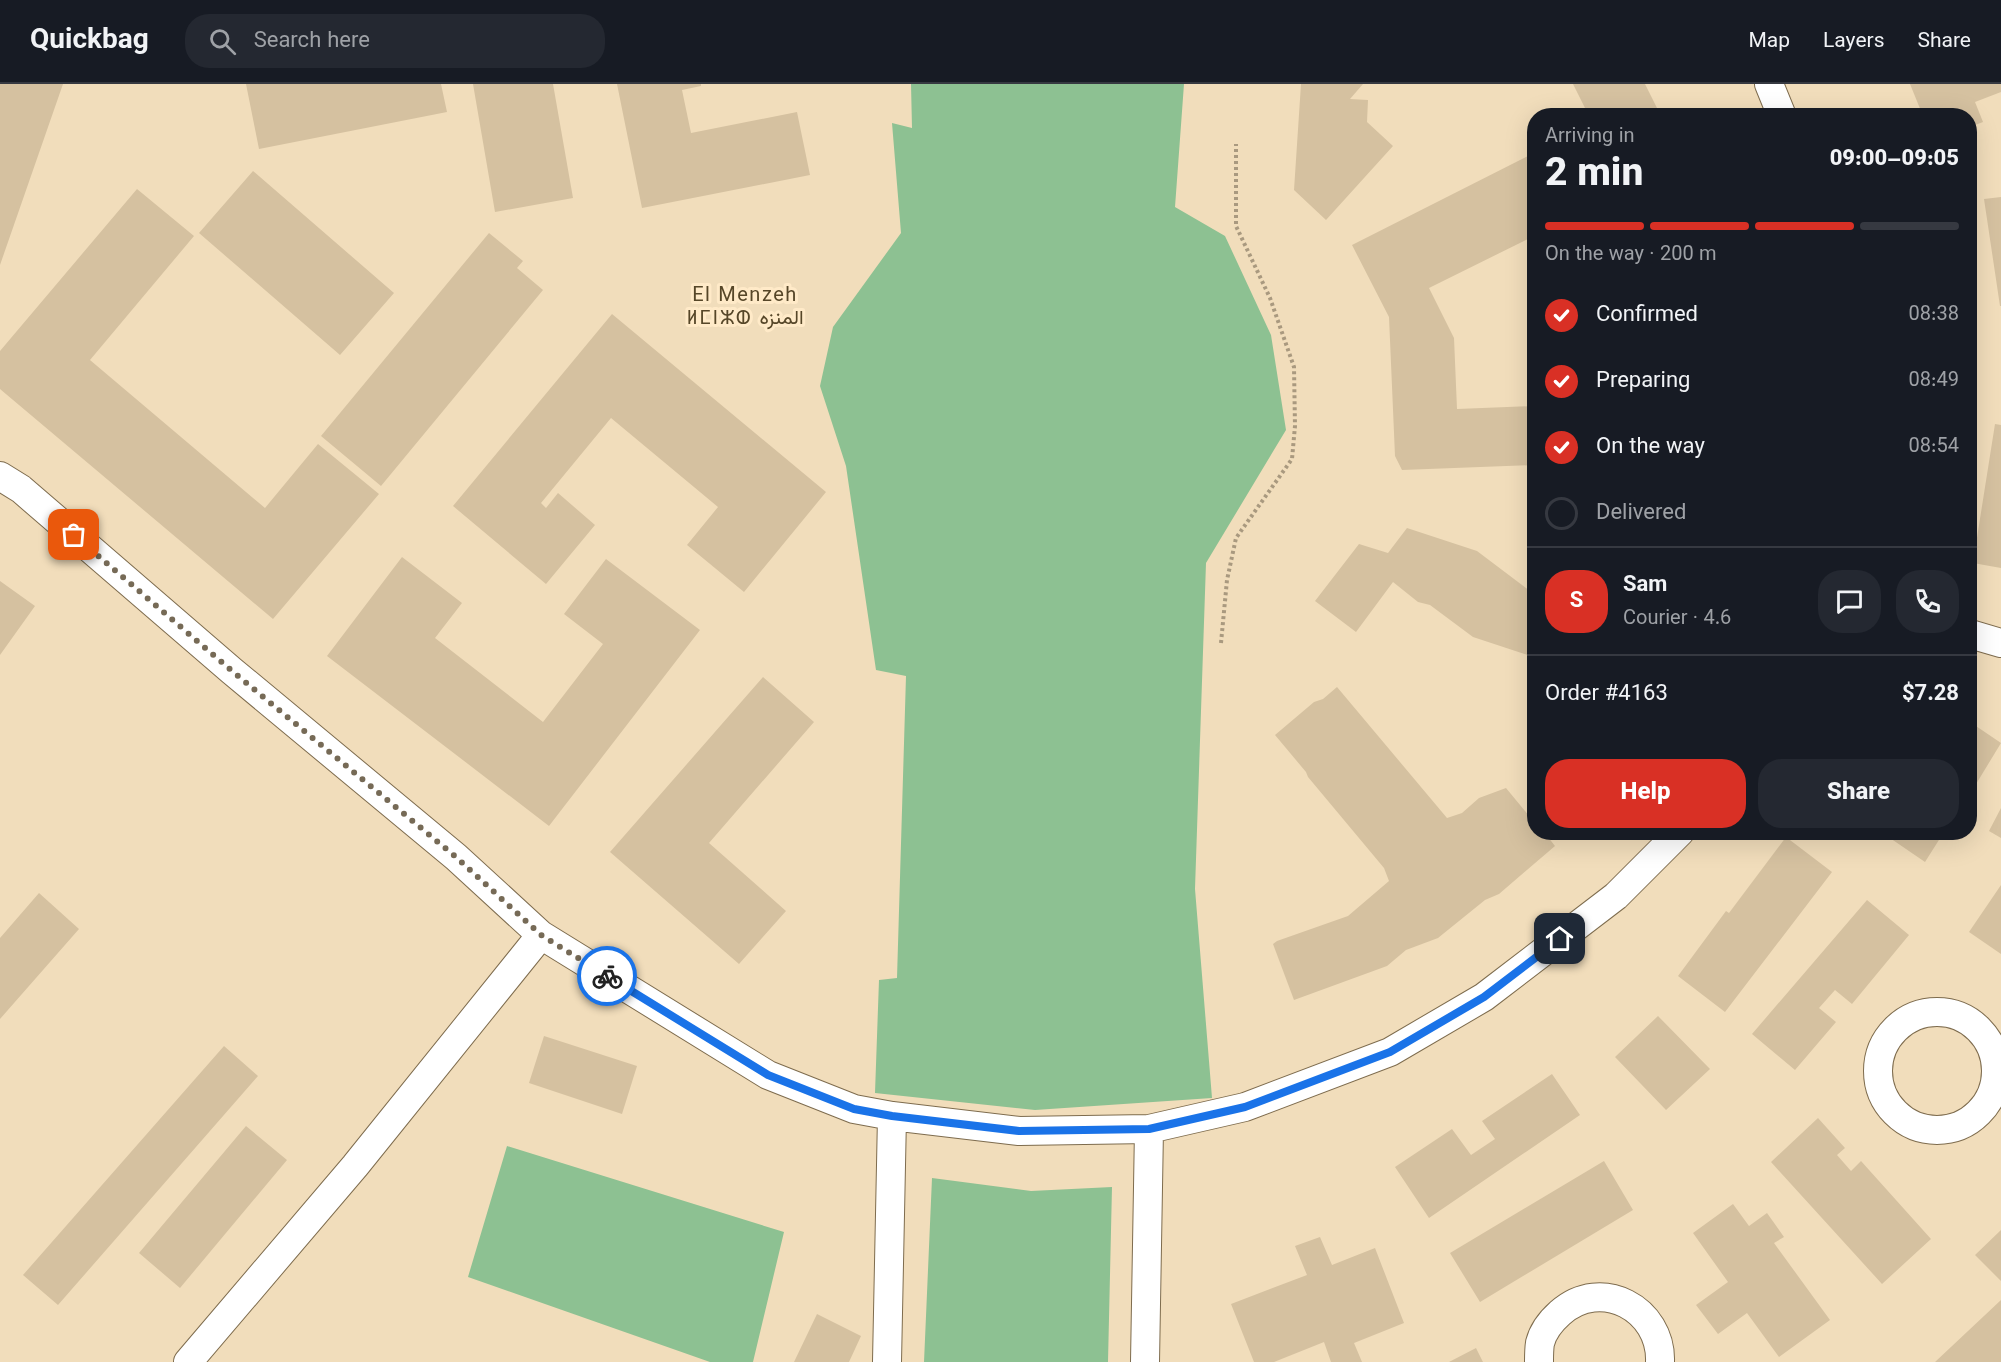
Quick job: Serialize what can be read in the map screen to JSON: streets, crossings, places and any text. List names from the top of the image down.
{
  "districts": ["El Menzeh ⵍⵎⵏⵣⵀ المنزه"],
  "page": {
    "header": "Quickbag",
    "search": "Search here",
    "nav": ["Map", "Layers", "Share"],
    "heading": ["2 min", "Arriving in", "09:00–09:05"],
    "panel": [
      "Sam",
      "Courier · 4.6",
      "Order #4163",
      "$7.28"
    ],
    "bar": "On the way · 200 m",
    "list": [
      ["Confirmed", "08:38"],
      ["Preparing", "08:49"],
      ["On the way", "08:54"],
      "Delivered"
    ],
    "round": "S",
    "buttons": ["Help", "Share"]
  }
}
